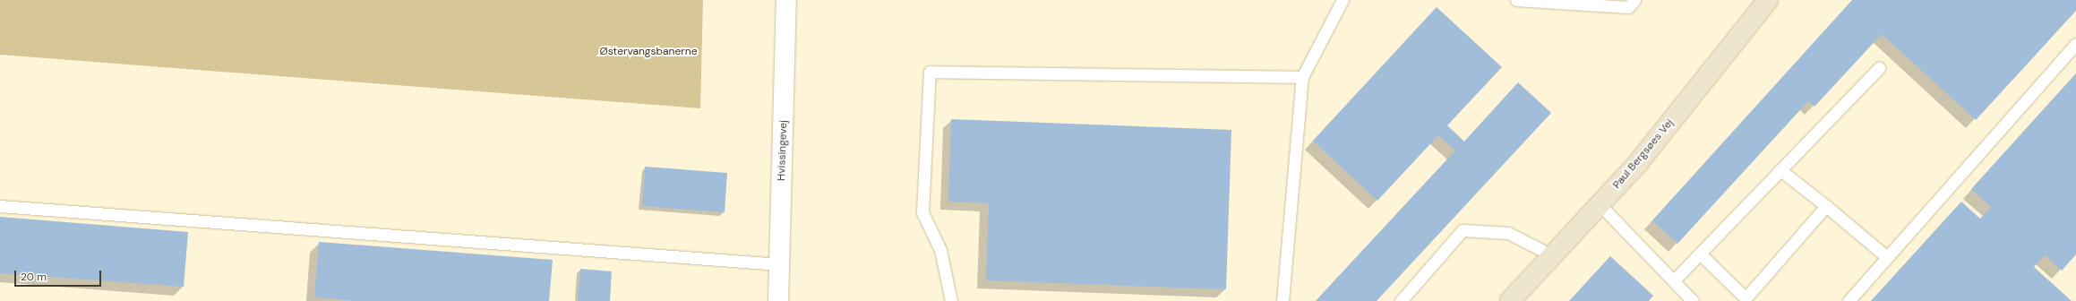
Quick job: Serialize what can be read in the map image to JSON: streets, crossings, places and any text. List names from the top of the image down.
{
  "streets": {
    "street": ["Hvissingevej", "Paul Bergsøes Vej"]
  },
  "parks": ["Østervangsbanerne"],
  "scale_bar": "20 m"
}
